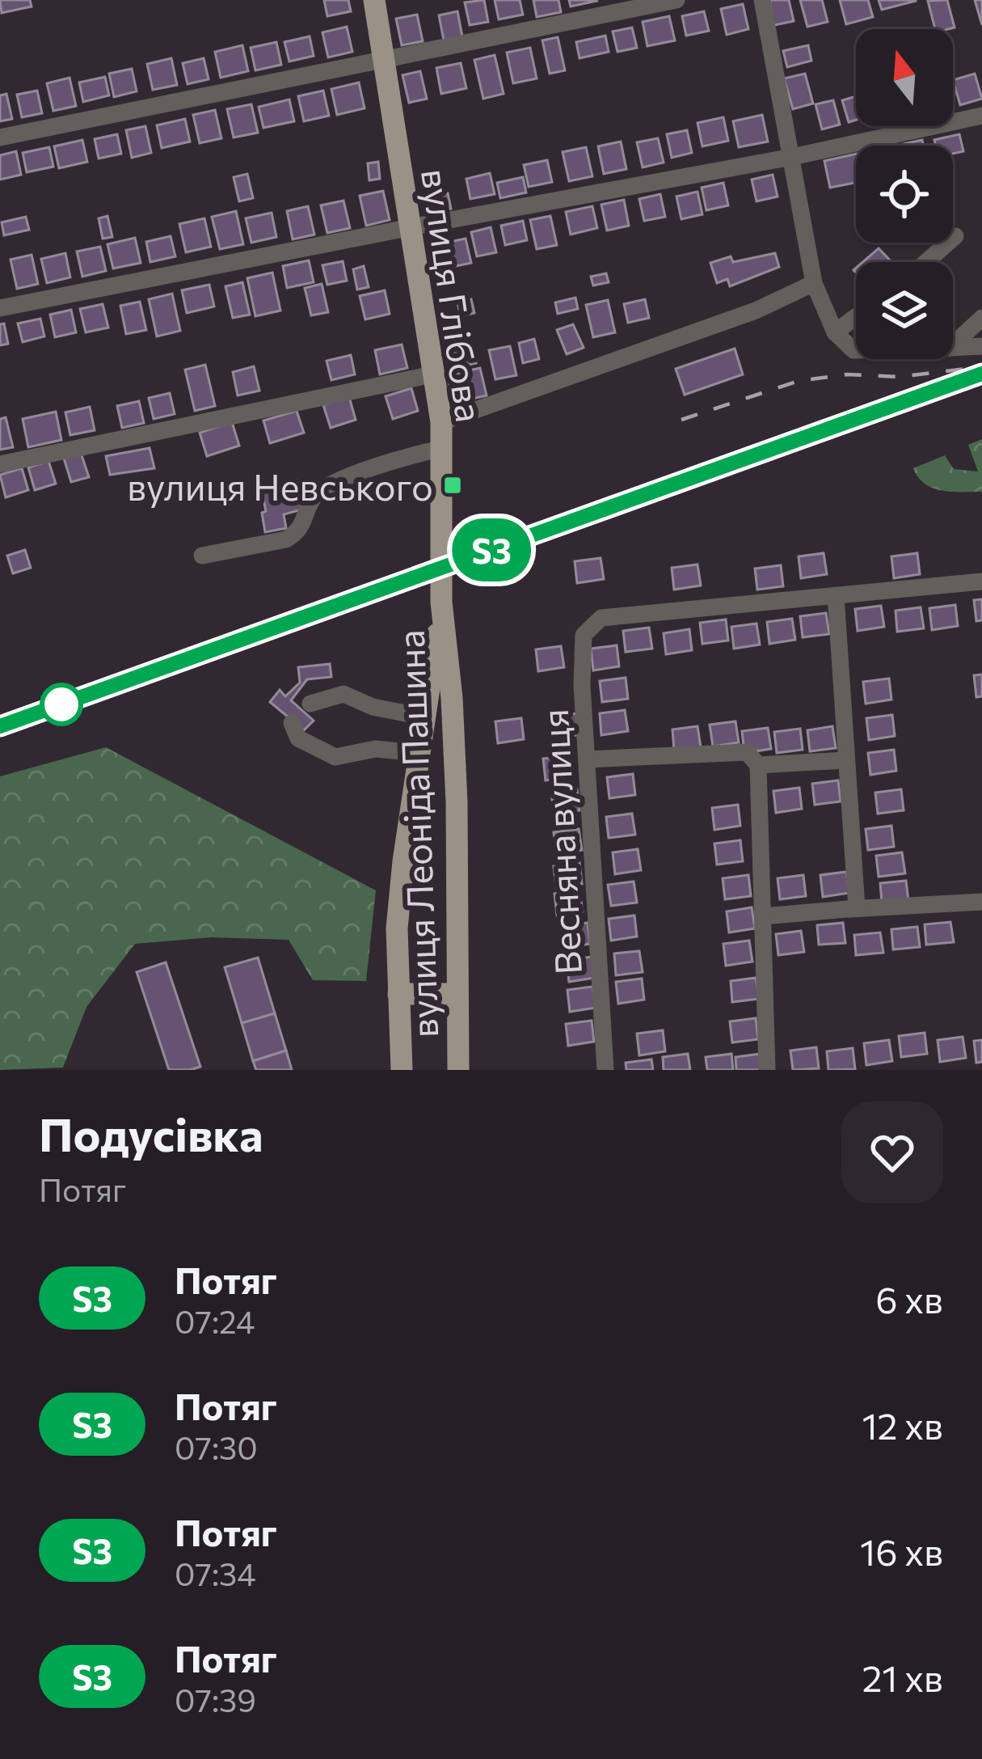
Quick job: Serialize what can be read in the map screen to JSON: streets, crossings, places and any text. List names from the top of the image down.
{
  "streets": {
    "main road": ["вулиця Глібова", "вулиця Леоніда Пашина"],
    "street": ["Весняна вулиця"]
  },
  "crossings": [
    ["вулиця Глібова", "вулиця Леоніда Пашина"]
  ],
  "places": {
    "transit": ["вулиця Невського"]
  },
  "north": "top",
  "page": {
    "on_map": "S3",
    "heading": ["Подусівка", "Потяг"],
    "list": [
      {
        "mark": "S3",
        "name": "Потяг",
        "note": "07:24",
        "value": "6 хв"
      },
      {
        "mark": "S3",
        "name": "Потяг",
        "note": "07:30",
        "value": "12 хв"
      },
      {
        "mark": "S3",
        "name": "Потяг",
        "note": "07:34",
        "value": "16 хв"
      },
      {
        "mark": "S3",
        "name": "Потяг",
        "note": "07:39",
        "value": "21 хв"
      }
    ]
  }
}
